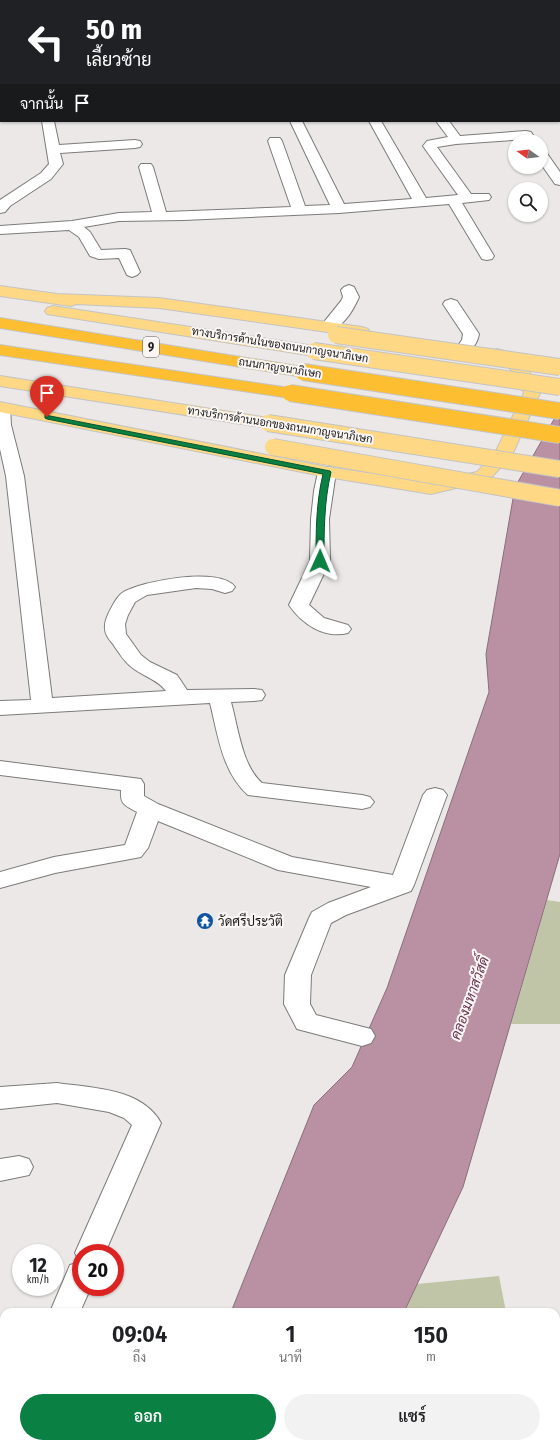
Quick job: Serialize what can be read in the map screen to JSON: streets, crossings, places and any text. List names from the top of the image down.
{
  "streets": {
    "highway": ["9", "ถนนกาญจนาภิเษก"],
    "main road": ["ทางบริการด้านในของถนนกาญจนาภิเษก", "ทางบริการด้านนอกของถนนกาญจนาภิเษก"]
  },
  "water": ["คลองมหาสวัสดิ์"],
  "places": {
    "temple": ["วัดศรีประวัติ"]
  },
  "north": "left",
  "page": {
    "turn": ["50 m", "เลี้ยวซ้าย"],
    "then": "จากนั้น",
    "speed": "12 km/h",
    "limit": "20",
    "eta": [
      "09:04",
      "ถึง",
      "1",
      "นาที",
      "150",
      "m"
    ],
    "buttons": ["ออก", "แชร์"]
  }
}
